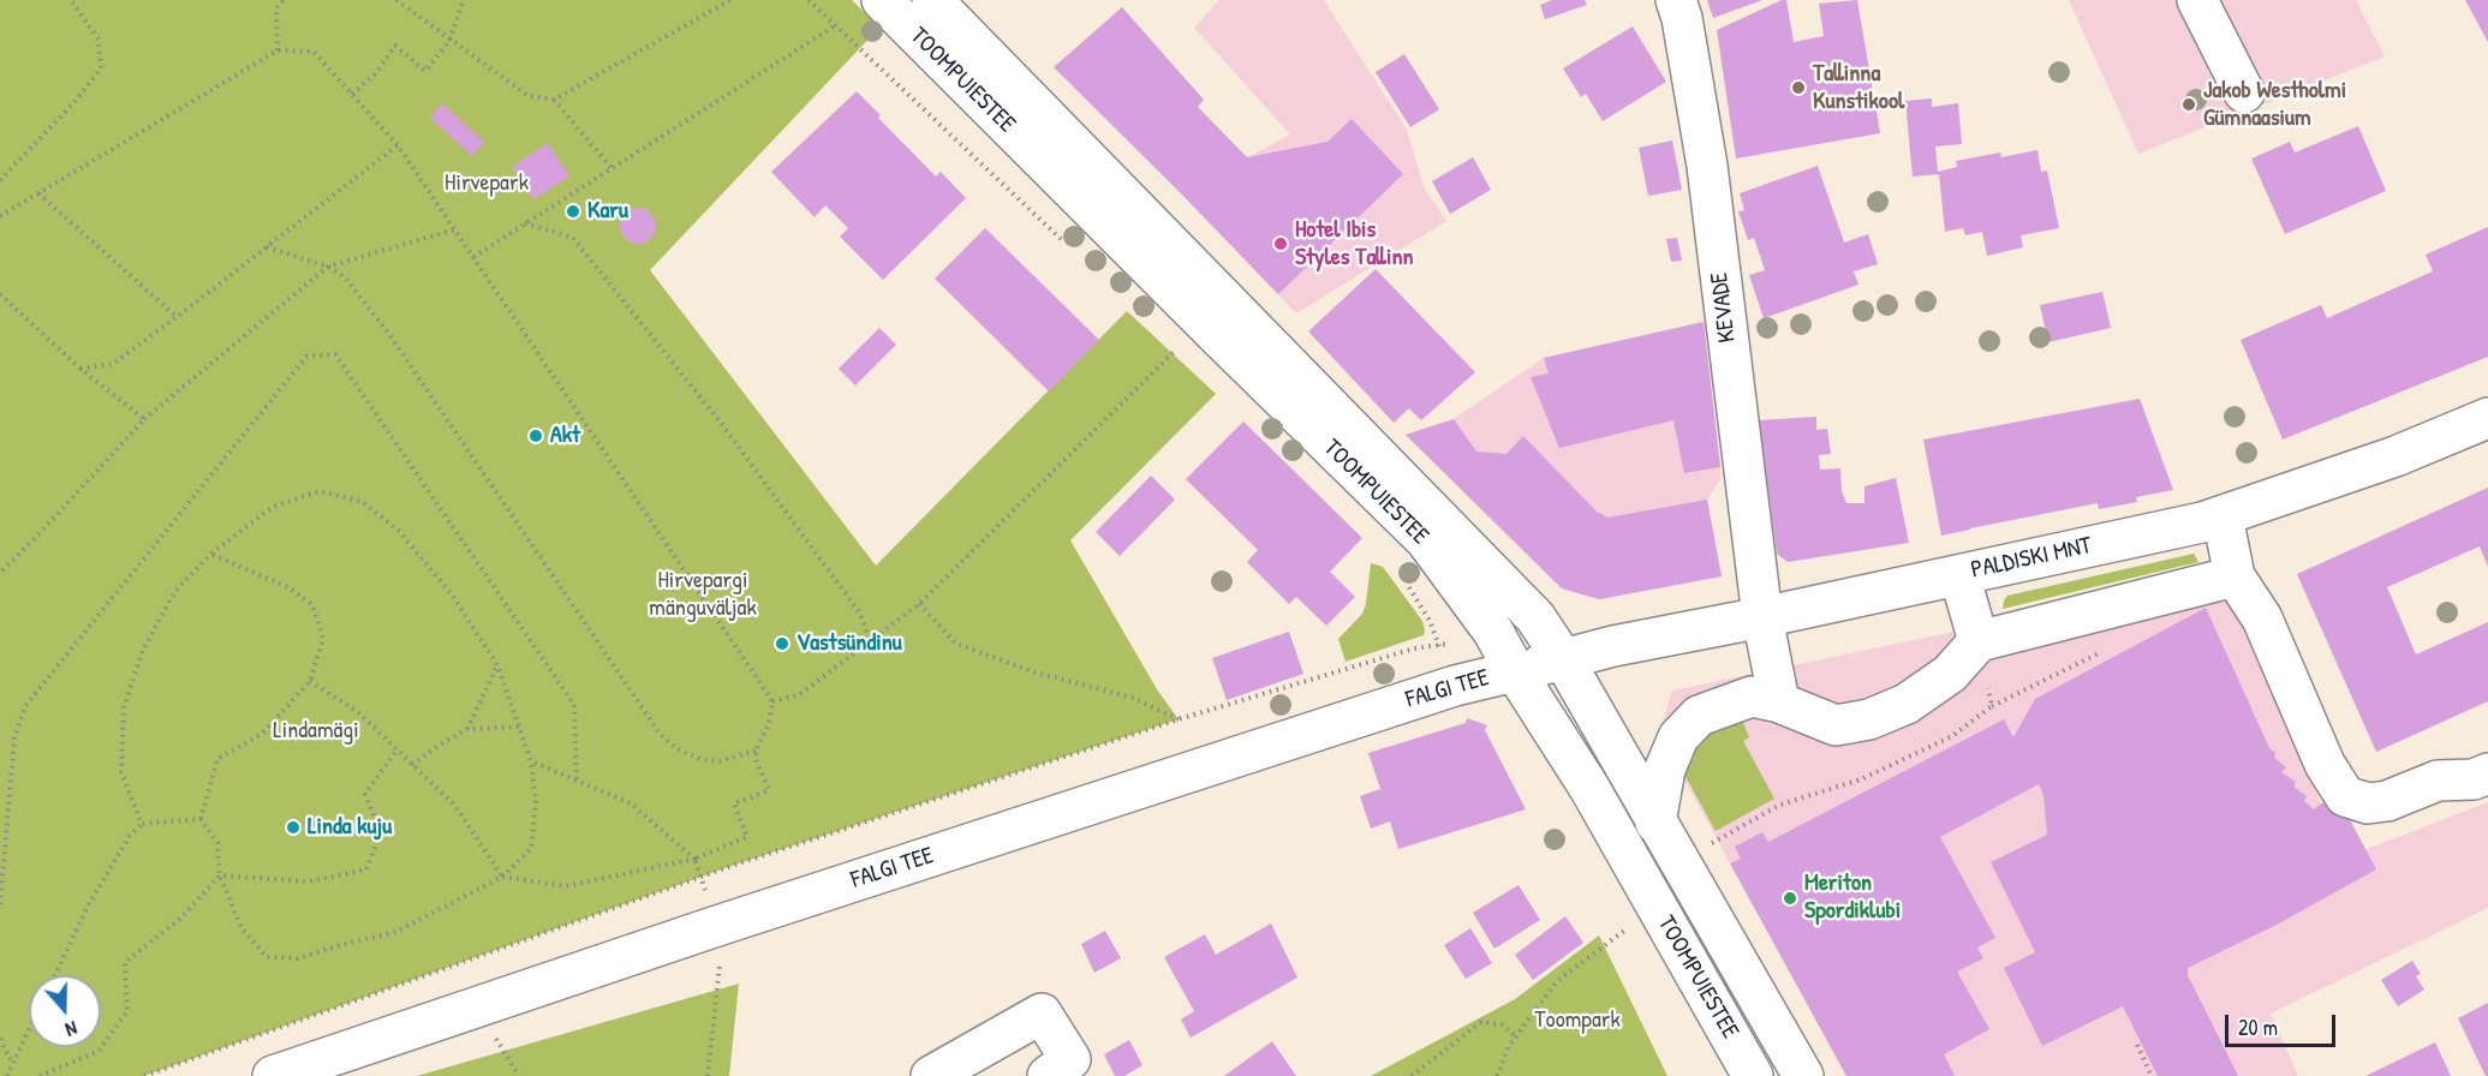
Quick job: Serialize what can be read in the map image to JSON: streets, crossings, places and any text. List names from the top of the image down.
{
  "streets": {
    "main road": [
      "TOOMPUIESTEE",
      "KEVADE",
      "PALDISKI MNT",
      "FALGI TEE"
    ]
  },
  "crossings": [
    ["TOOMPUIESTEE", "PALDISKI MNT"],
    ["TOOMPUIESTEE", "FALGI TEE"],
    ["KEVADE", "PALDISKI MNT"],
    ["PALDISKI MNT", "FALGI TEE"]
  ],
  "parks": [
    "Hirvepark",
    "Hirvepargi mänguväljak",
    "Lindamägi",
    "Toompark"
  ],
  "places": [
    "Tallinna Kunstikool",
    "Jakob Westholmi Gümnaasium",
    "Karu",
    "Hotel Ibis Styles Tallinn",
    "Akt",
    "Vastsündinu",
    "Linda kuju",
    "Meriton Spordiklubi"
  ],
  "scale_bar": "20 m",
  "north": "bottom"
}
